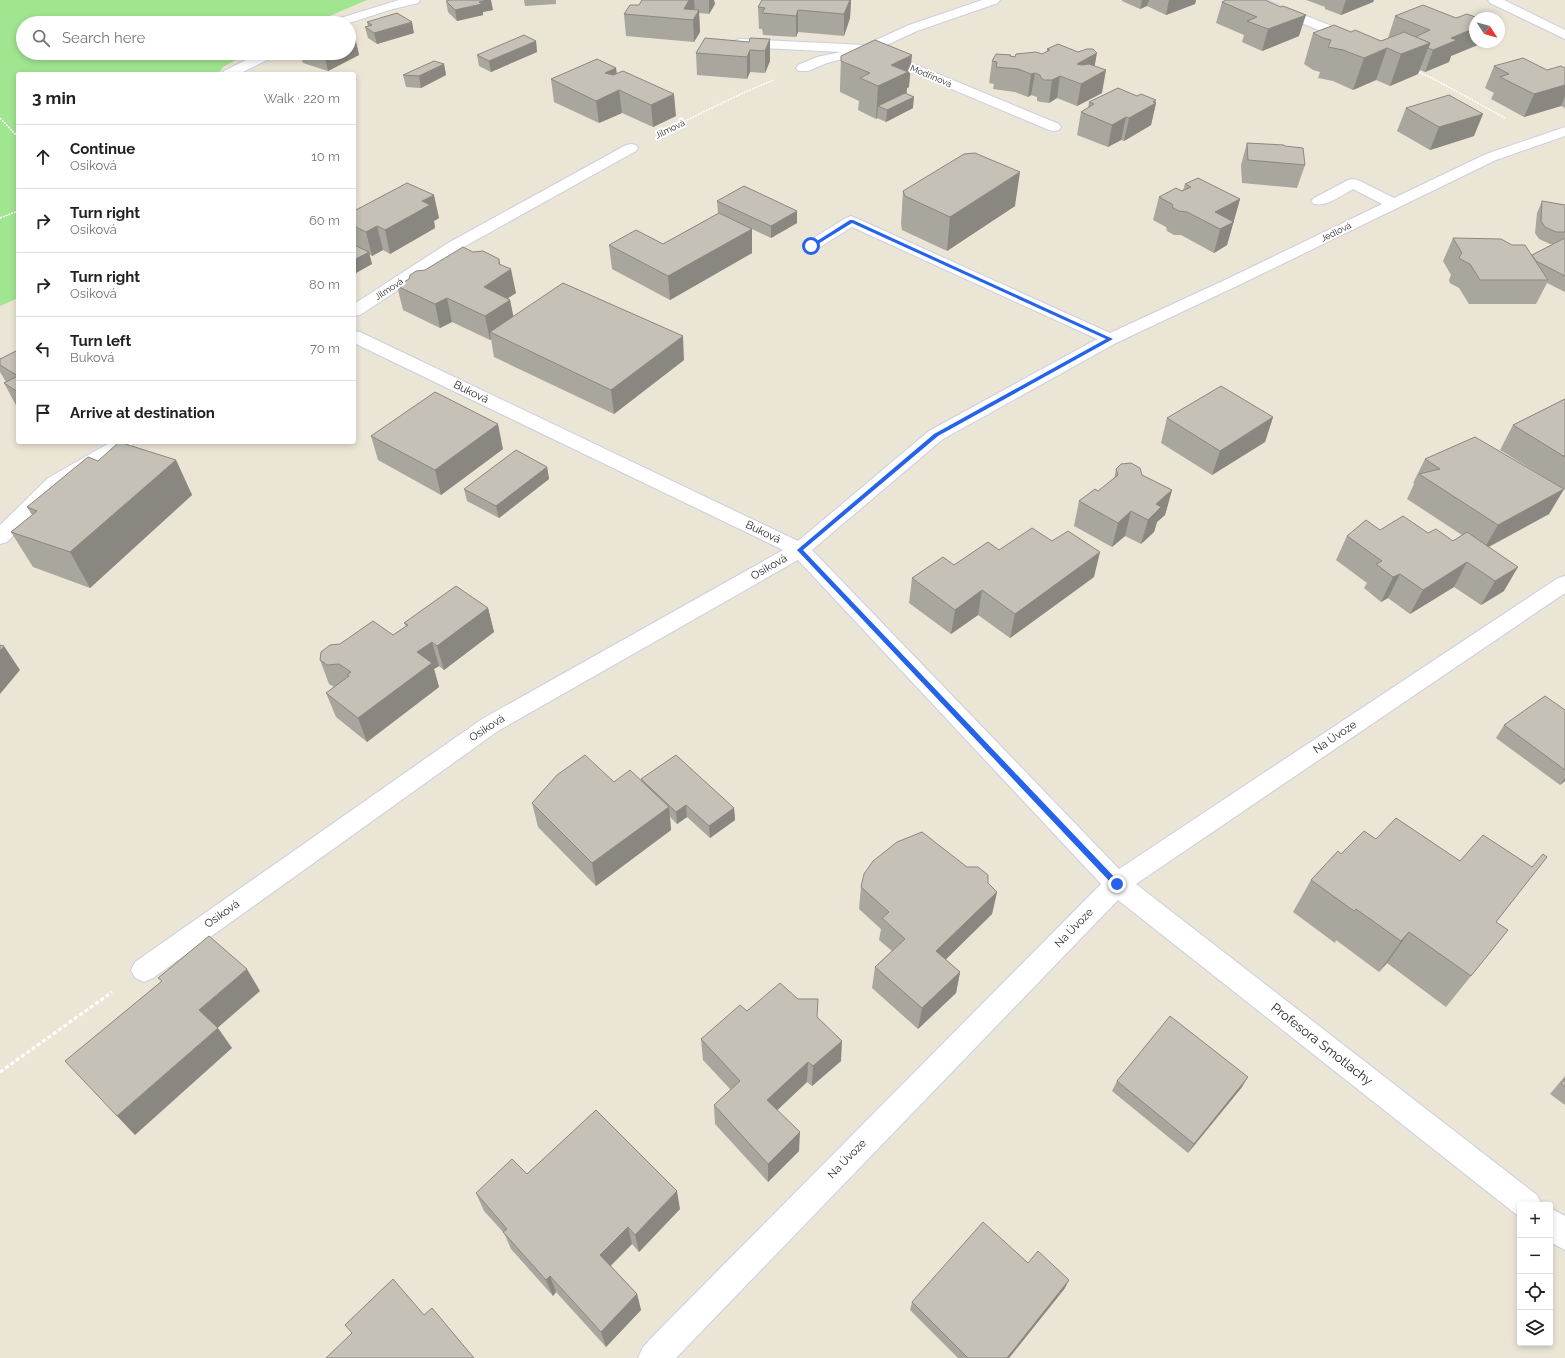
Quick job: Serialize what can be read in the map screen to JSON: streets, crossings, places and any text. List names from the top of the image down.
{
  "streets": {
    "street": [
      "Modřínová",
      "Jilmová",
      "Jedlová",
      "Buková",
      "Osiková",
      "Na Úvoze",
      "Profesora Smotlachy"
    ]
  },
  "crossings": [
    ["Jedlová", "Osiková"],
    ["Buková", "Osiková"],
    ["Buková", "Na Úvoze"],
    ["Buková", "Profesora Smotlachy"],
    ["Na Úvoze", "Profesora Smotlachy"]
  ],
  "north": "bottom right",
  "page": {
    "search": "Search here",
    "heading": ["3 min", "Walk · 220 m"],
    "list": [
      ["Continue", "Osiková", "10 m"],
      ["Turn right", "Osiková", "60 m"],
      ["Turn right", "Osiková", "80 m"],
      ["Turn left", "Buková", "70 m"],
      "Arrive at destination"
    ],
    "map_buttons": ["+", "−"]
  }
}
